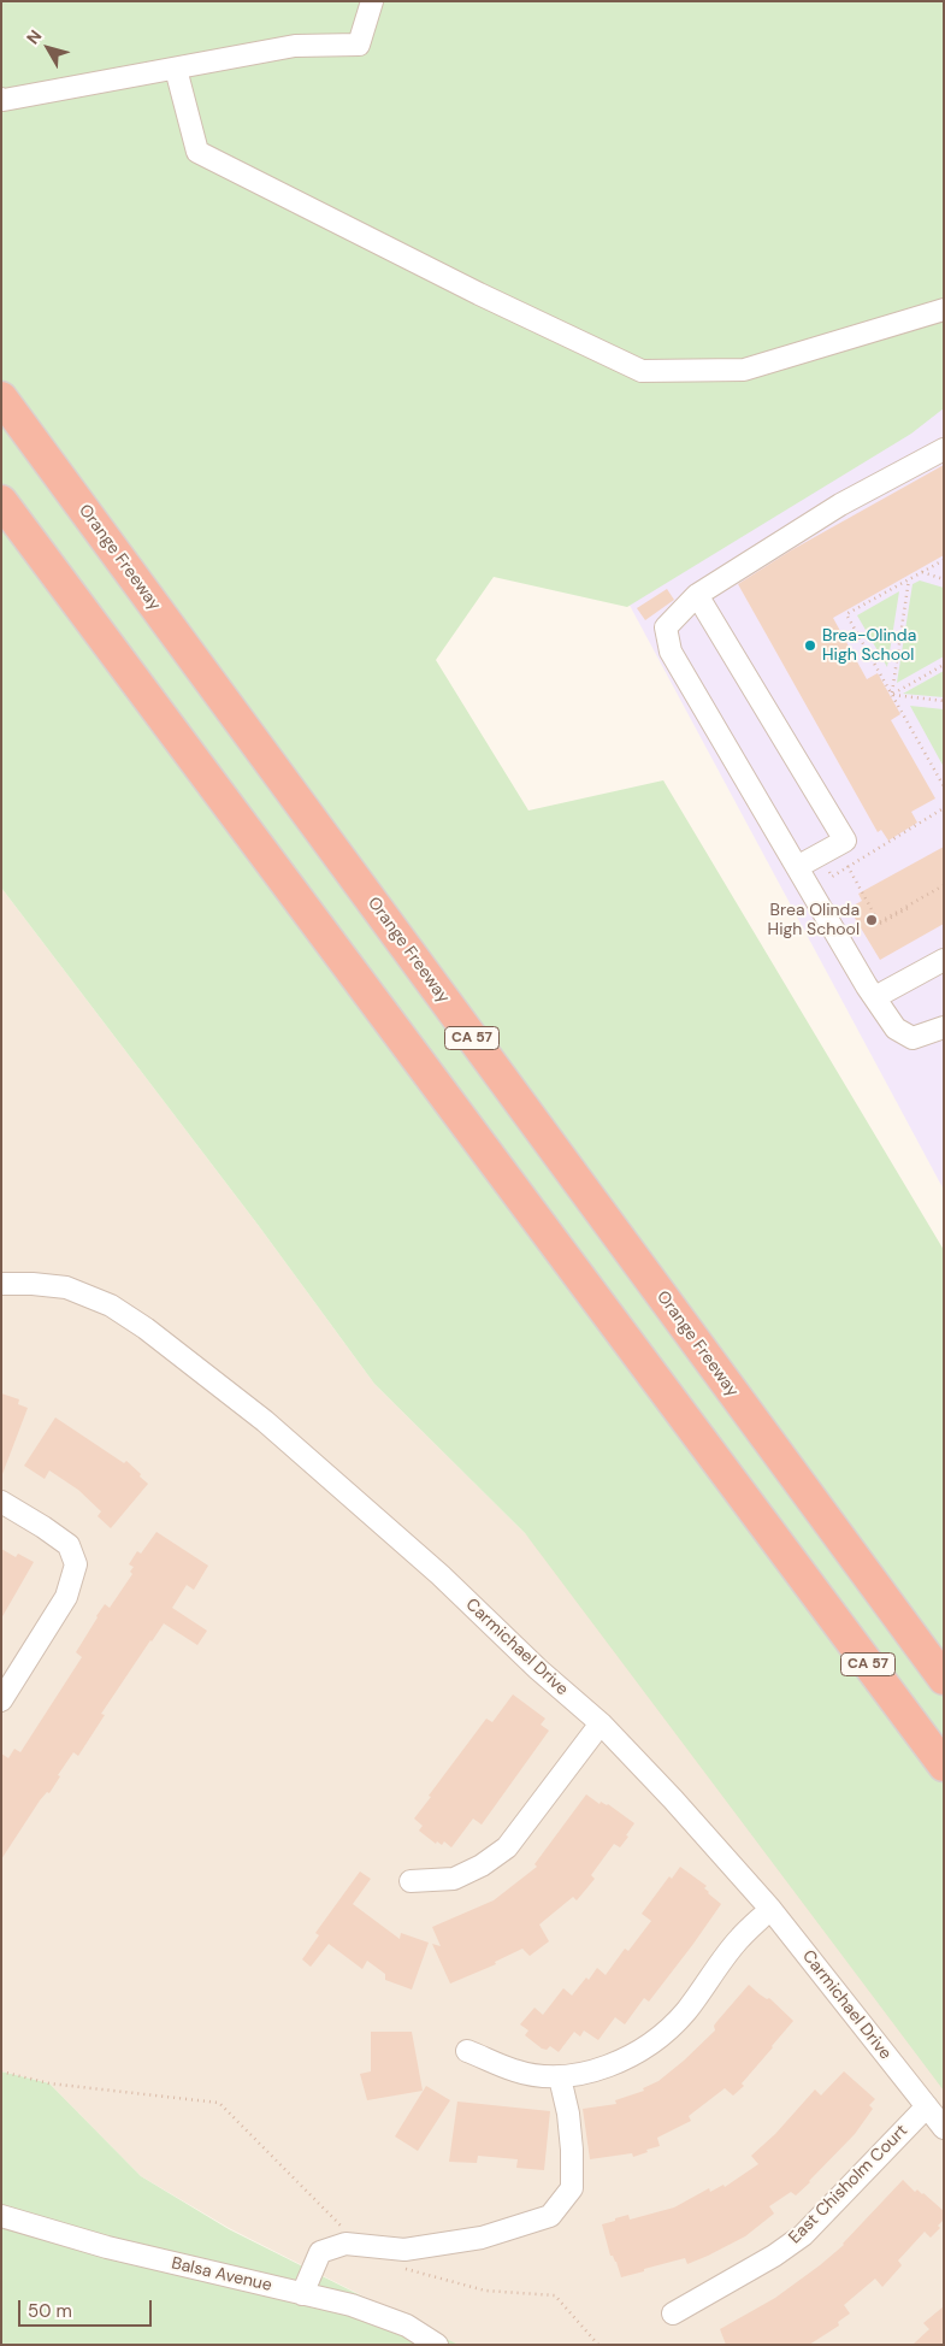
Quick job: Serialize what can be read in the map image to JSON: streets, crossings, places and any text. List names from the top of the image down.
{
  "streets": {
    "highway": ["Orange Freeway", "CA 57"],
    "street": ["Carmichael Drive", "East Chisholm Court", "Balsa Avenue"]
  },
  "crossings": [
    ["Carmichael Drive", "East Chisholm Court"]
  ],
  "places": ["Brea-Olinda High School", "Brea Olinda High School"],
  "scale_bar": "50 m",
  "north": "top left"
}
